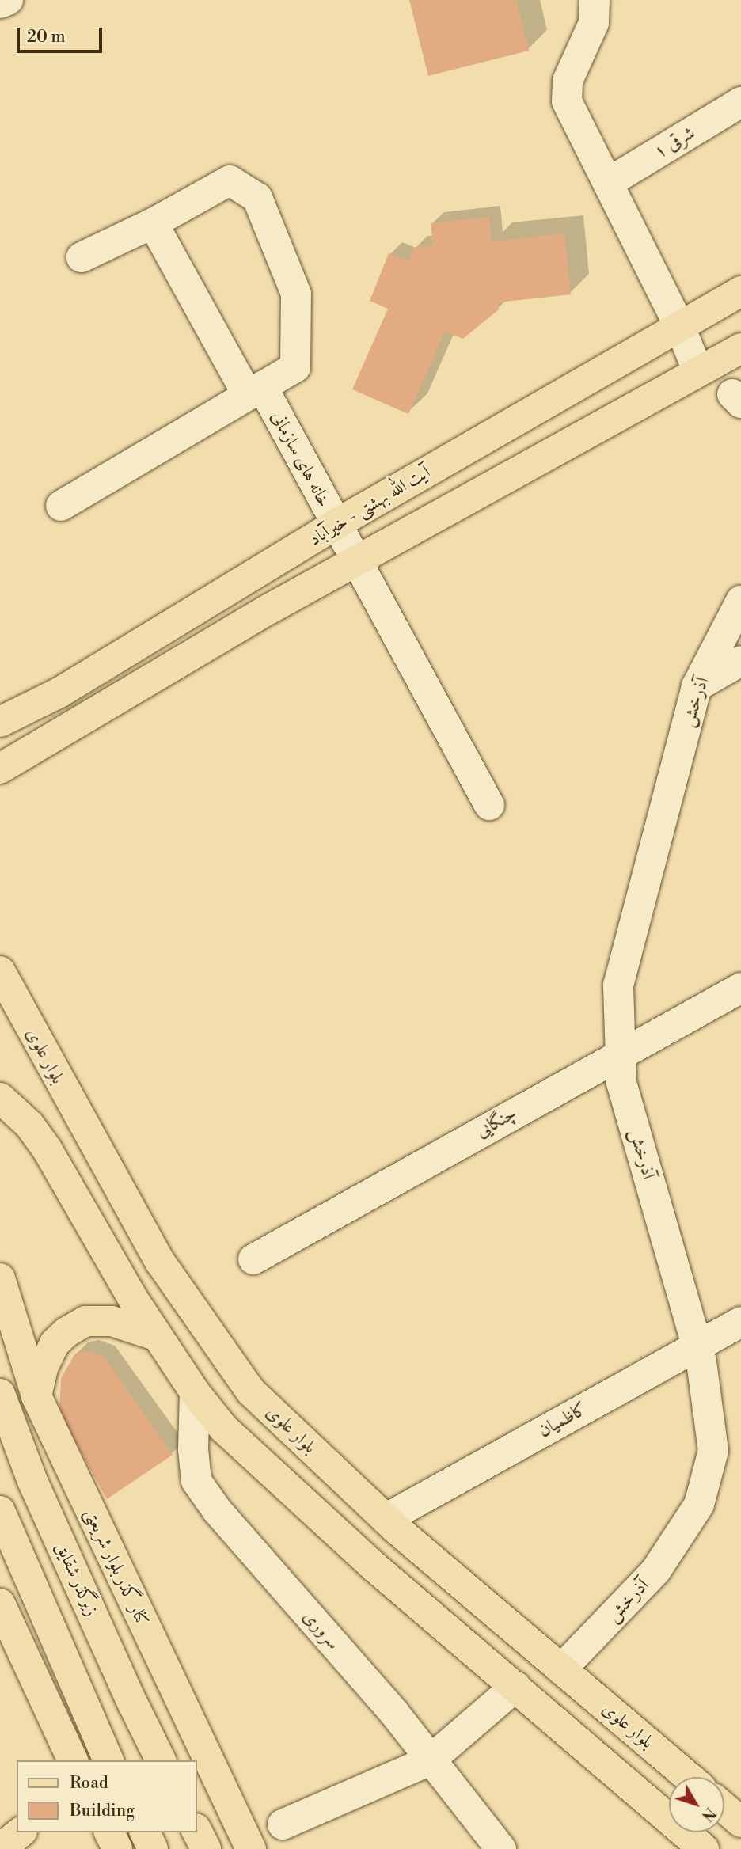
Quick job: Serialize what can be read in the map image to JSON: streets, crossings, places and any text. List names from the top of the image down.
{
  "streets": {
    "main road": [
      "آیت الله بهشتی - خیرآباد",
      "بلوار علوی",
      "کنار گذر بلوار شریعتی",
      "زیرگذر شقایق"
    ],
    "street": [
      "شرقی ۱",
      "خانه های سازمانی",
      "آذرخش",
      "چنگایی",
      "کاظمیان",
      "سروری"
    ]
  },
  "crossings": [
    ["خانه های سازمانی", "آیت الله بهشتی - خیرآباد"],
    ["آذرخش", "بلوار علوی"],
    ["آذرخش", "چنگایی"],
    ["آذرخش", "کاظمیان"],
    ["بلوار علوی", "کاظمیان"]
  ],
  "legend": ["Road", "Building"],
  "scale_bar": "20 m",
  "north": "bottom right"
}
